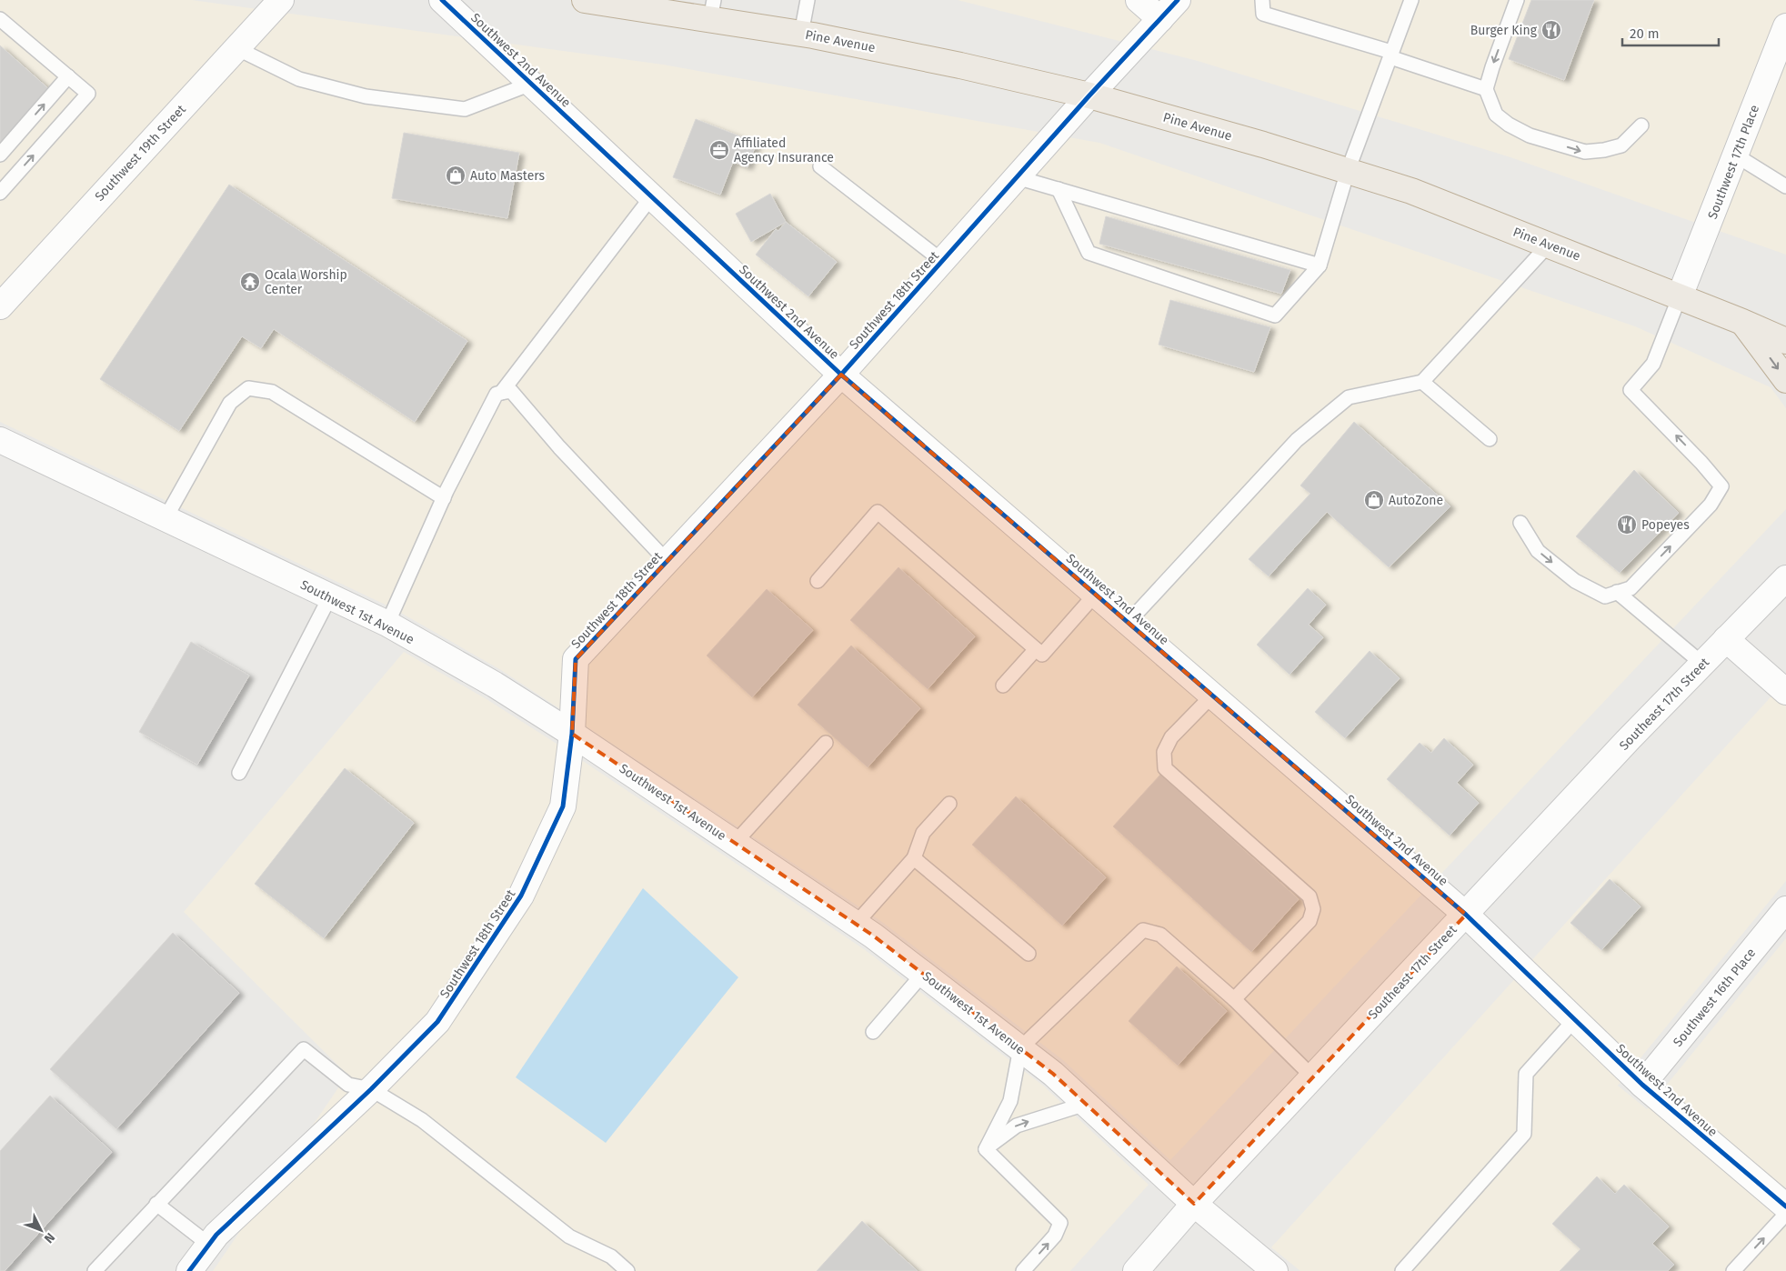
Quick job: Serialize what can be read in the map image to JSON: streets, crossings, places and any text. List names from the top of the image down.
{
  "streets": {
    "highway": ["Pine Avenue"],
    "street": [
      "Southwest 2nd Avenue",
      "Southwest 19th Street",
      "Southwest 17th Place",
      "Southwest 18th Street",
      "Southwest 1st Avenue",
      "Southeast 17th Street",
      "Southwest 16th Place"
    ]
  },
  "crossings": [
    ["Pine Avenue", "Southwest 17th Place"],
    ["Pine Avenue", "Southwest 18th Street"],
    ["Southwest 2nd Avenue", "Southwest 18th Street"],
    ["Southwest 2nd Avenue", "Southeast 17th Street"],
    ["Southwest 2nd Avenue", "Southwest 16th Place"],
    ["Southwest 18th Street", "Southwest 1st Avenue"],
    ["Southwest 1st Avenue", "Southeast 17th Street"]
  ],
  "places": {
    "restaurant": ["Burger King", "Popeyes"],
    "office": ["Affiliated Agency Insurance"],
    "shop": ["Auto Masters", "AutoZone"],
    "temple": ["Ocala Worship Center"]
  },
  "scale_bar": "20 m",
  "north": "bottom right"
}
